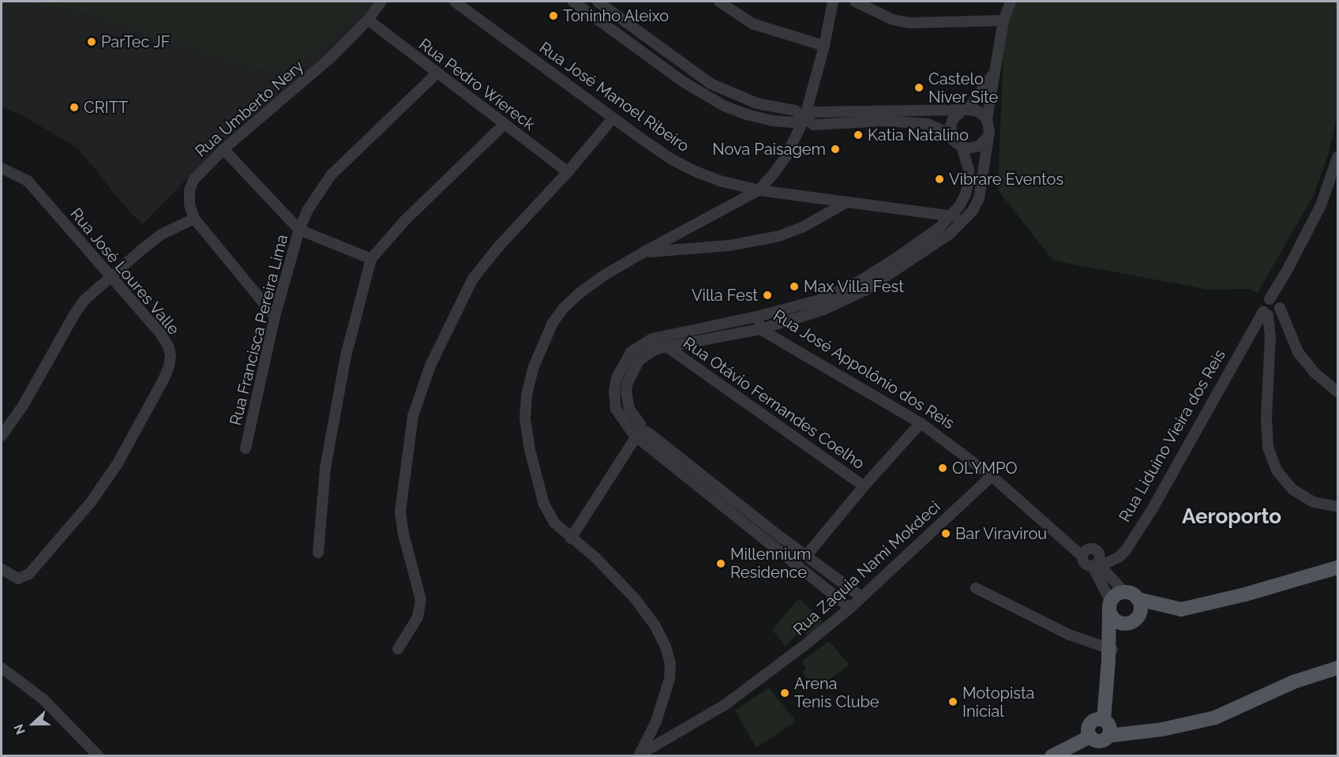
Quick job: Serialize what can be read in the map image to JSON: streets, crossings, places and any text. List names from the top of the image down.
{
  "streets": {
    "street": [
      "Rua Pedro Wiereck",
      "Rua José Manoel Ribeiro",
      "Rua Umberto Nery",
      "Rua José Loures Valle",
      "Rua Francisca Pereira Lima",
      "Rua José Appolônio dos Reis",
      "Rua Otávio Fernandes Coelho",
      "Rua Liduino Vieira dos Reis",
      "Rua Zaquia Nami Mokdeci"
    ]
  },
  "crossings": [
    ["Rua Pedro Wiereck", "Rua Umberto Nery"],
    ["Rua Pedro Wiereck", "Rua Francisca Pereira Lima"],
    ["Rua Umberto Nery", "Rua Francisca Pereira Lima"],
    ["Rua José Appolônio dos Reis", "Rua Liduino Vieira dos Reis"],
    ["Rua José Appolônio dos Reis", "Rua Zaquia Nami Mokdeci"]
  ],
  "districts": ["Aeroporto"],
  "places": [
    "Toninho Aleixo",
    "ParTec JF",
    "Castelo Niver Site",
    "CRITT",
    "Katia Natalino",
    "Nova Paisagem",
    "Vibrare Eventos",
    "Max Villa Fest",
    "Villa Fest",
    "OLYMPO",
    "Bar Viravirou",
    "Millennium Residence",
    "Arena Tenis Clube",
    "Motopista Inicial"
  ],
  "north": "left"
}
